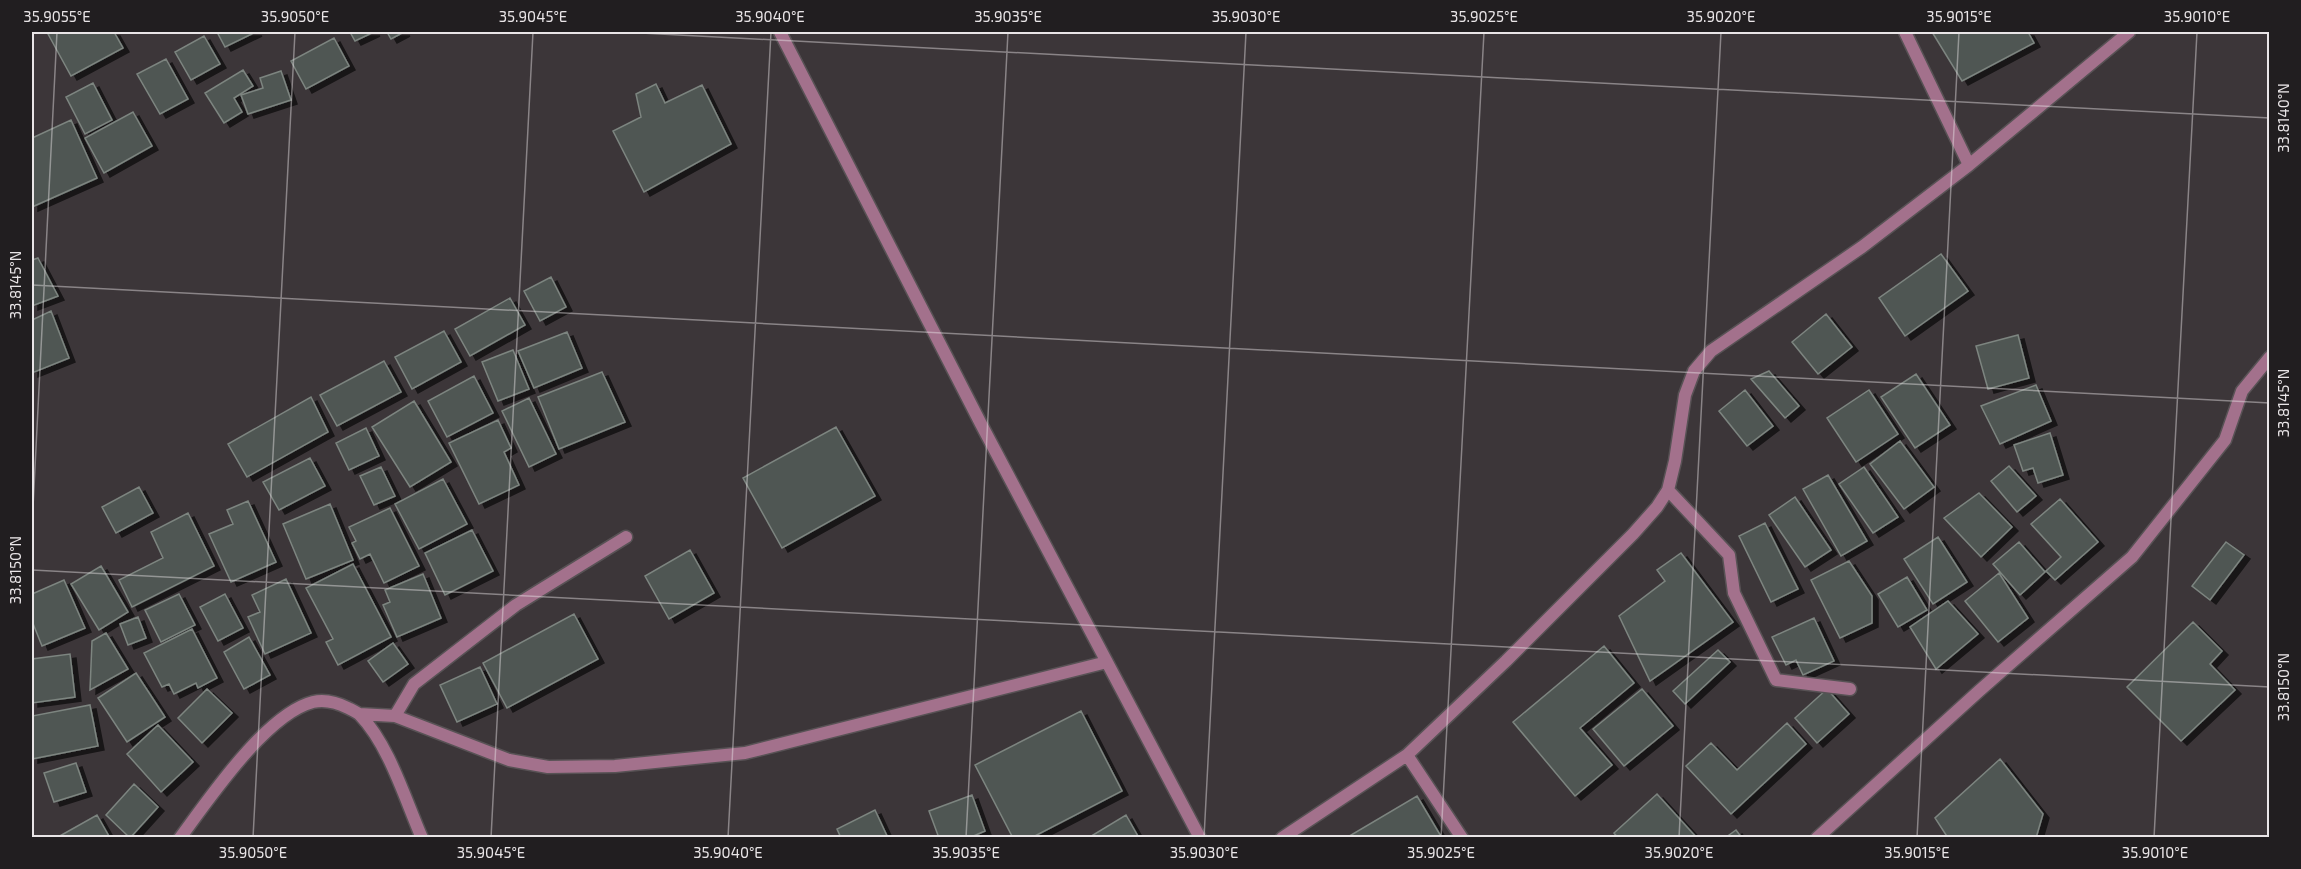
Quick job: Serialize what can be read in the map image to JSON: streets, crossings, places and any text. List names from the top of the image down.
{
  "coordinates": [
    "35.9055°E",
    "35.9050°E",
    "35.9045°E",
    "35.9040°E",
    "35.9035°E",
    "35.9030°E",
    "35.9025°E",
    "35.9020°E",
    "35.9015°E",
    "35.9010°E",
    "33.8140°N",
    "33.8145°N",
    "33.8150°N"
  ]
}
